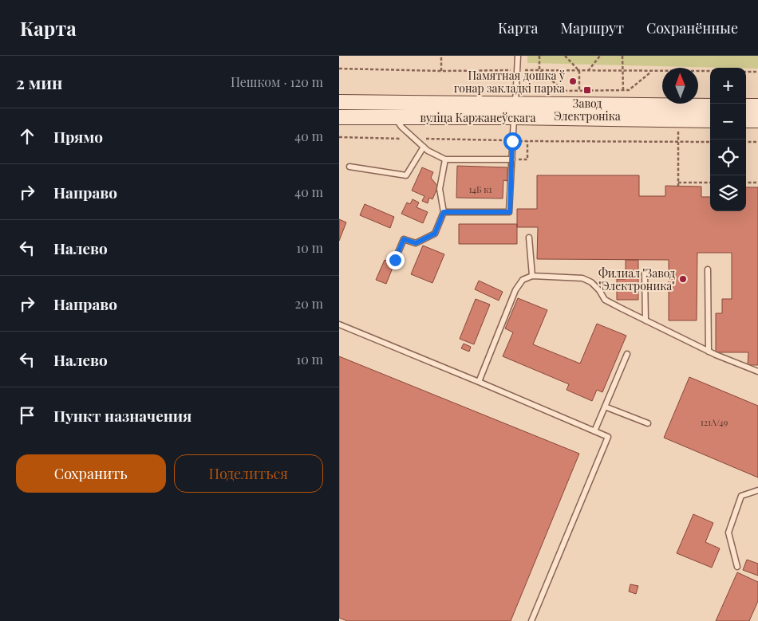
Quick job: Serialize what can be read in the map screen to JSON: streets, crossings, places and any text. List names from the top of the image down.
{
  "streets": {
    "main road": ["вуліца Каржанеўскага"]
  },
  "places": {
    "other": ["Памятная дошка ў гонар закладкі парка", "Филиал \"Завод \"Электроника\""],
    "transit": ["Завод Электроніка"]
  },
  "house_numbers": ["14Б к1", "121А/49"],
  "north": "top",
  "page": {
    "header": "Карта",
    "nav": ["Карта", "Маршрут", "Сохранённые"],
    "heading": ["2 мин", "Пешком · 120 m"],
    "map_buttons": ["+", "−"],
    "list": [
      ["Прямо", "40 m"],
      ["Направо", "40 m"],
      ["Налево", "10 m"],
      ["Направо", "20 m"],
      ["Налево", "10 m"],
      "Пункт назначения"
    ],
    "buttons": ["Сохранить", "Поделиться"]
  }
}
